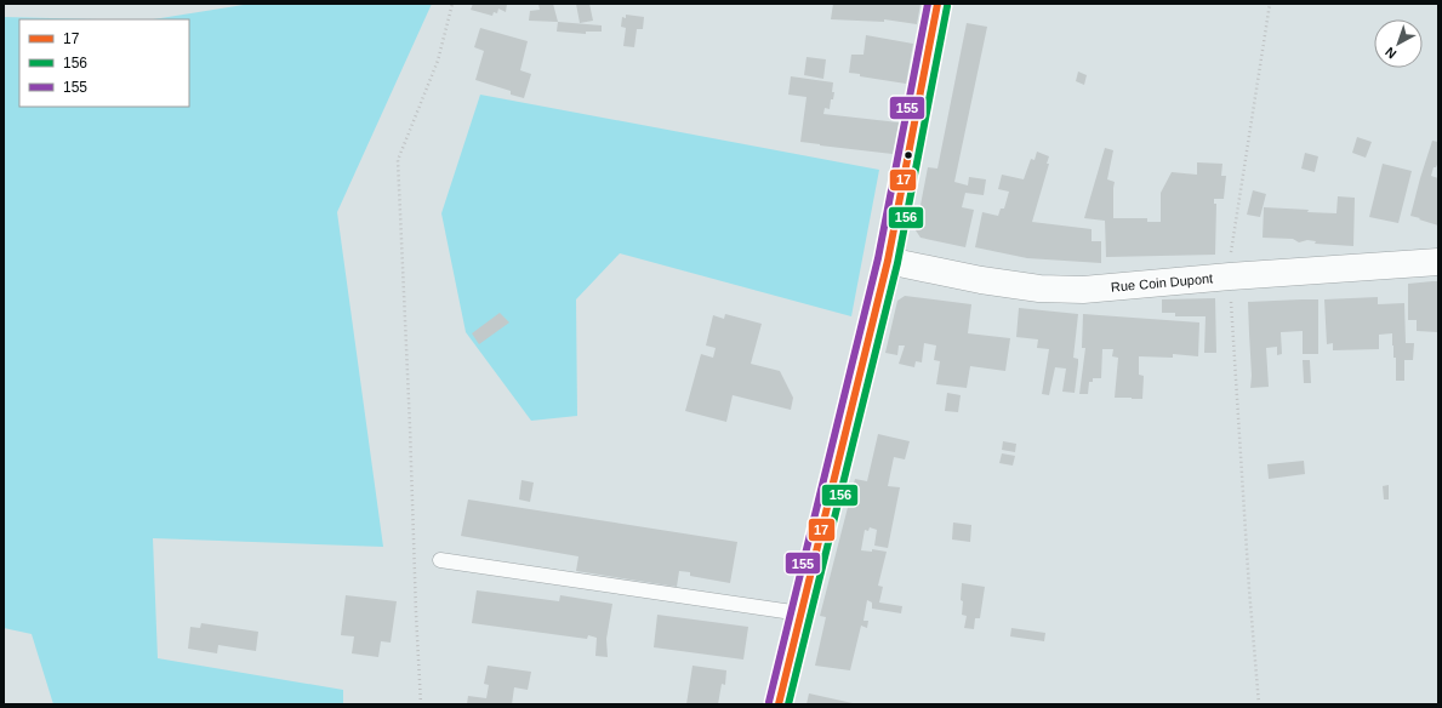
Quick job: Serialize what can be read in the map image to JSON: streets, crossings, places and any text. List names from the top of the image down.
{
  "streets": {
    "main road": ["Rue Coin Dupont"]
  },
  "lines": ["transit line 17", "transit line 155", "transit line 156"],
  "legend": ["17", "156", "155"],
  "north": "bottom left"
}
